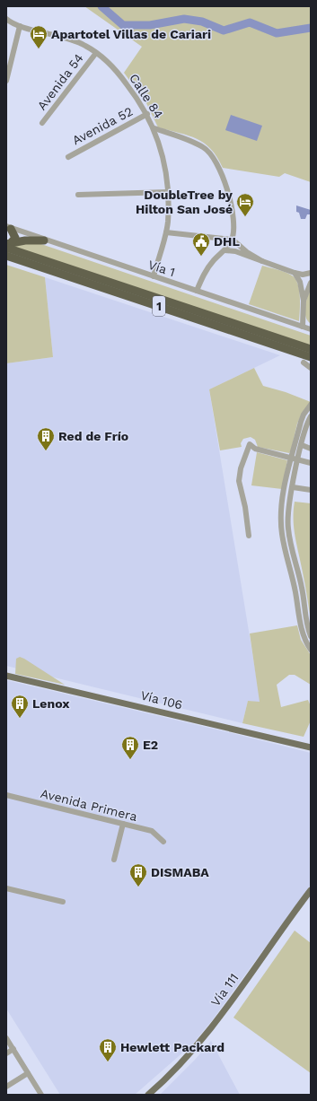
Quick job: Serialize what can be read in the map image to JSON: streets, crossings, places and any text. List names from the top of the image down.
{
  "streets": {
    "highway": ["1"],
    "main road": ["Vía 106", "Vía 111"],
    "street": [
      "Avenida 54",
      "Calle 84",
      "Avenida 52",
      "Vía 1",
      "Avenida Primera"
    ]
  },
  "crossings": [
    ["Avenida 54", "Calle 84"],
    ["Calle 84", "Avenida 52"],
    ["Calle 84", "Vía 1"]
  ],
  "places": {
    "hotel": ["Apartotel Villas de Cariari", "DoubleTree by Hilton San José"],
    "public building": ["DHL"],
    "building": [
      "Red de Frío",
      "Lenox",
      "E2",
      "DISMABA",
      "Hewlett Packard"
    ]
  }
}
